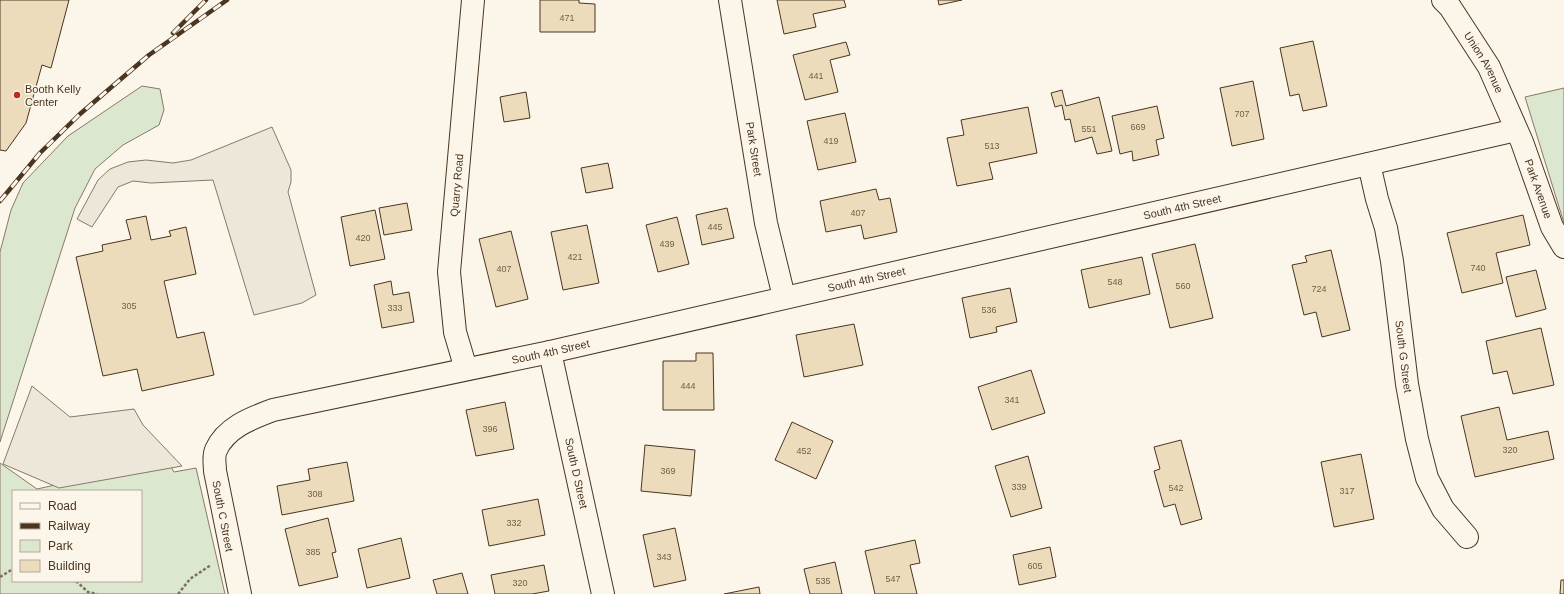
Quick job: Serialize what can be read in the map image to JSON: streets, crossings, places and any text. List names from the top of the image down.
{
  "streets": {
    "street": [
      "Union Avenue",
      "Park Street",
      "Quarry Road",
      "Park Avenue",
      "South 4th Street",
      "South G Street",
      "South D Street",
      "South C Street"
    ]
  },
  "crossings": [
    ["Union Avenue", "Park Avenue"],
    ["Union Avenue", "South 4th Street"],
    ["Park Street", "South 4th Street"],
    ["Quarry Road", "South 4th Street"],
    ["Park Avenue", "South 4th Street"],
    ["South 4th Street", "South G Street"],
    ["South 4th Street", "South D Street"],
    ["South 4th Street", "South C Street"]
  ],
  "places": ["Booth Kelly Center"],
  "house_numbers": [
    "471",
    "441",
    "707",
    "669",
    "551",
    "419",
    "513",
    "407",
    "445",
    "420",
    "439",
    "421",
    "740",
    "407",
    "548",
    "560",
    "724",
    "305",
    "333",
    "536",
    "444",
    "341",
    "396",
    "320",
    "452",
    "369",
    "339",
    "542",
    "317",
    "308",
    "332",
    "385",
    "343",
    "605",
    "547",
    "535",
    "320"
  ],
  "legend": [
    "Road",
    "Railway",
    "Park",
    "Building"
  ]
}
